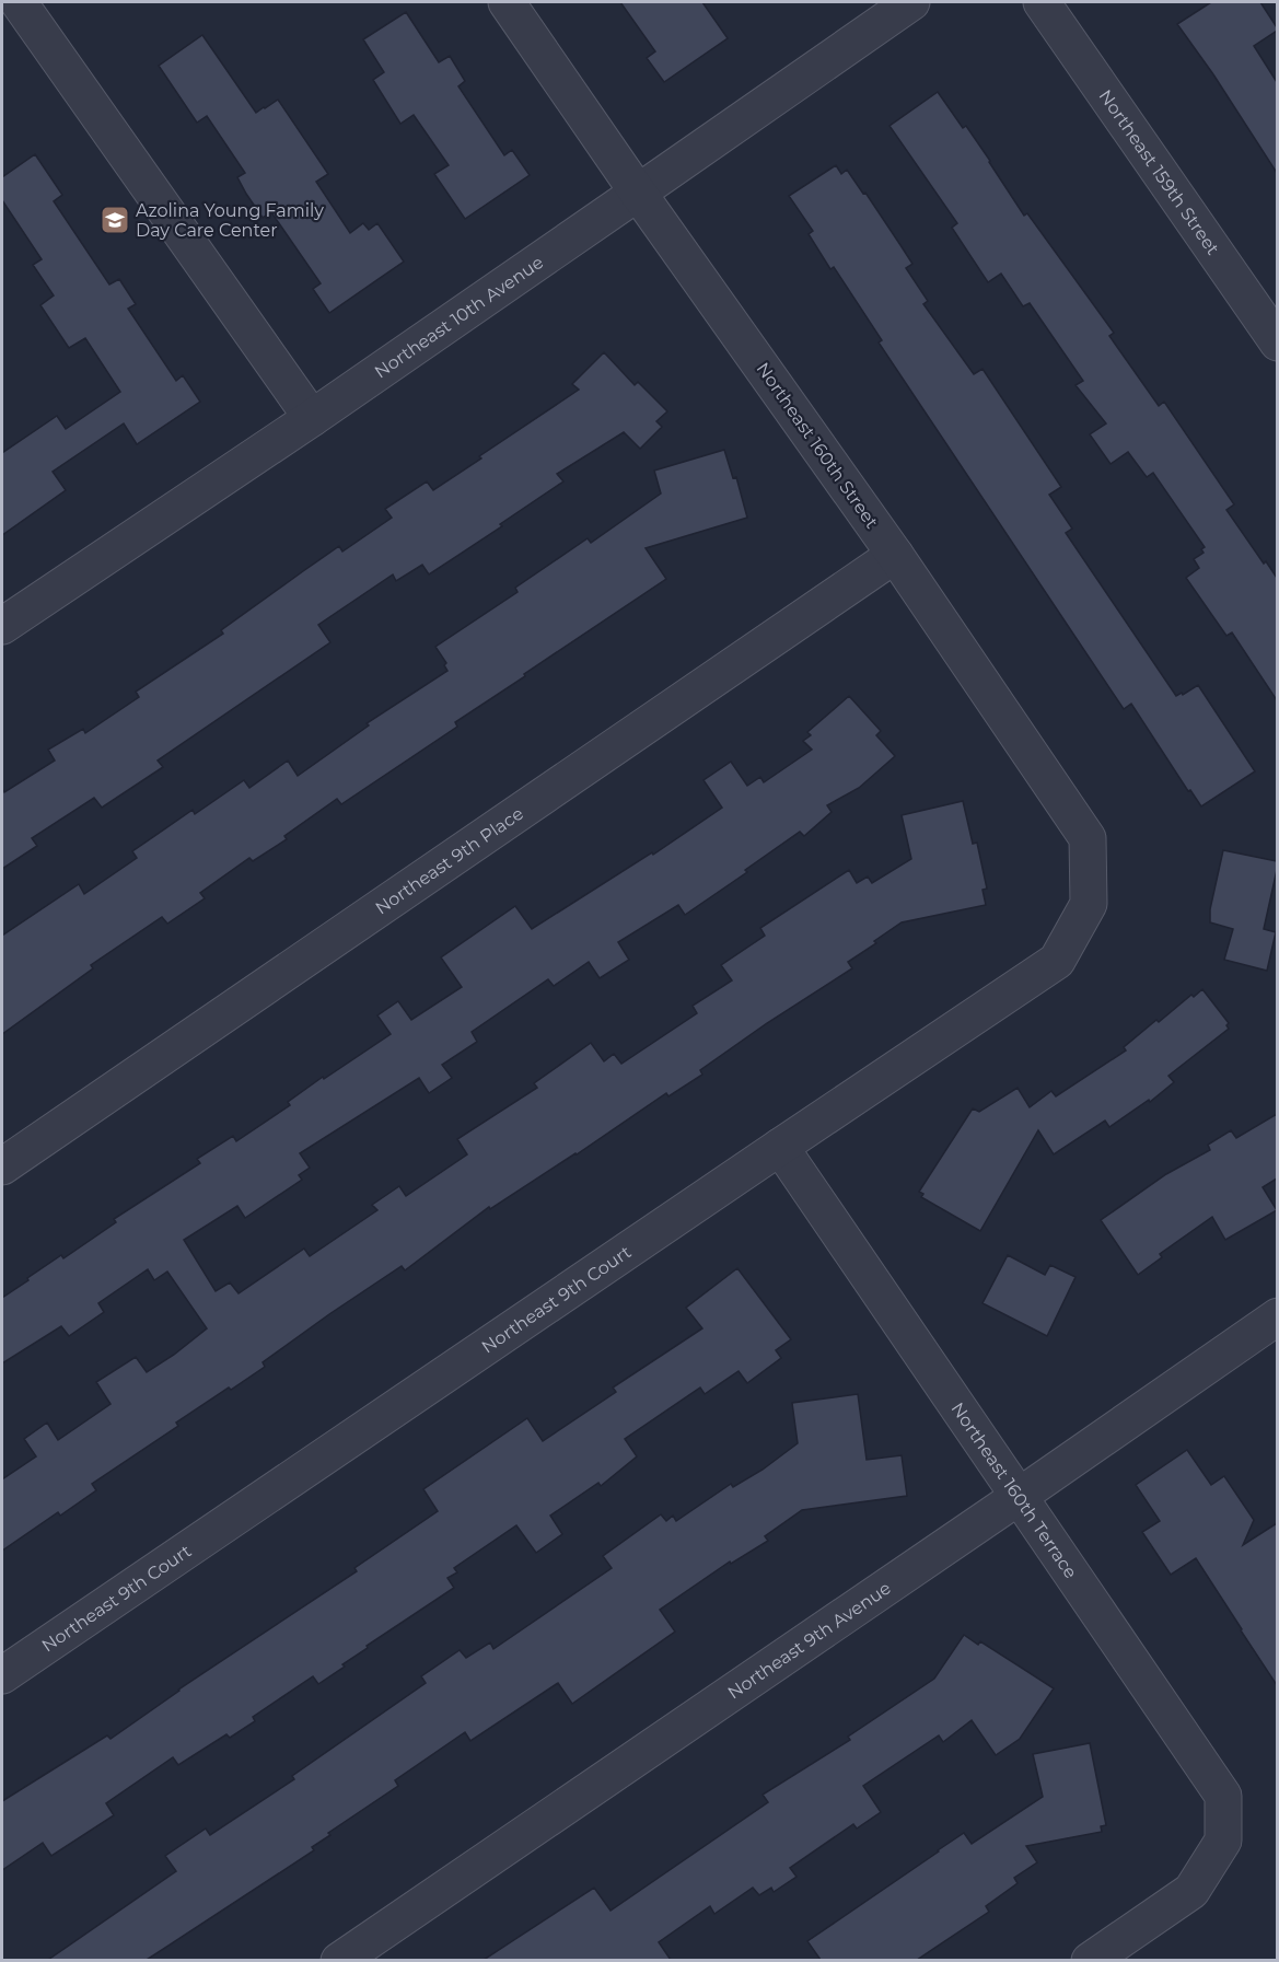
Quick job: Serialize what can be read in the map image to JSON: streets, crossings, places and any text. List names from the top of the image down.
{
  "streets": {
    "street": [
      "Northeast 159th Street",
      "Northeast 10th Avenue",
      "Northeast 160th Street",
      "Northeast 9th Place",
      "Northeast 9th Court",
      "Northeast 160th Terrace",
      "Northeast 9th Avenue"
    ]
  },
  "crossings": [
    ["Northeast 10th Avenue", "Northeast 160th Street"],
    ["Northeast 160th Street", "Northeast 9th Place"],
    ["Northeast 160th Street", "Northeast 9th Court"],
    ["Northeast 9th Court", "Northeast 160th Terrace"],
    ["Northeast 160th Terrace", "Northeast 9th Avenue"]
  ],
  "places": {
    "school or university": ["Azolina Young Family Day Care Center"]
  }
}
